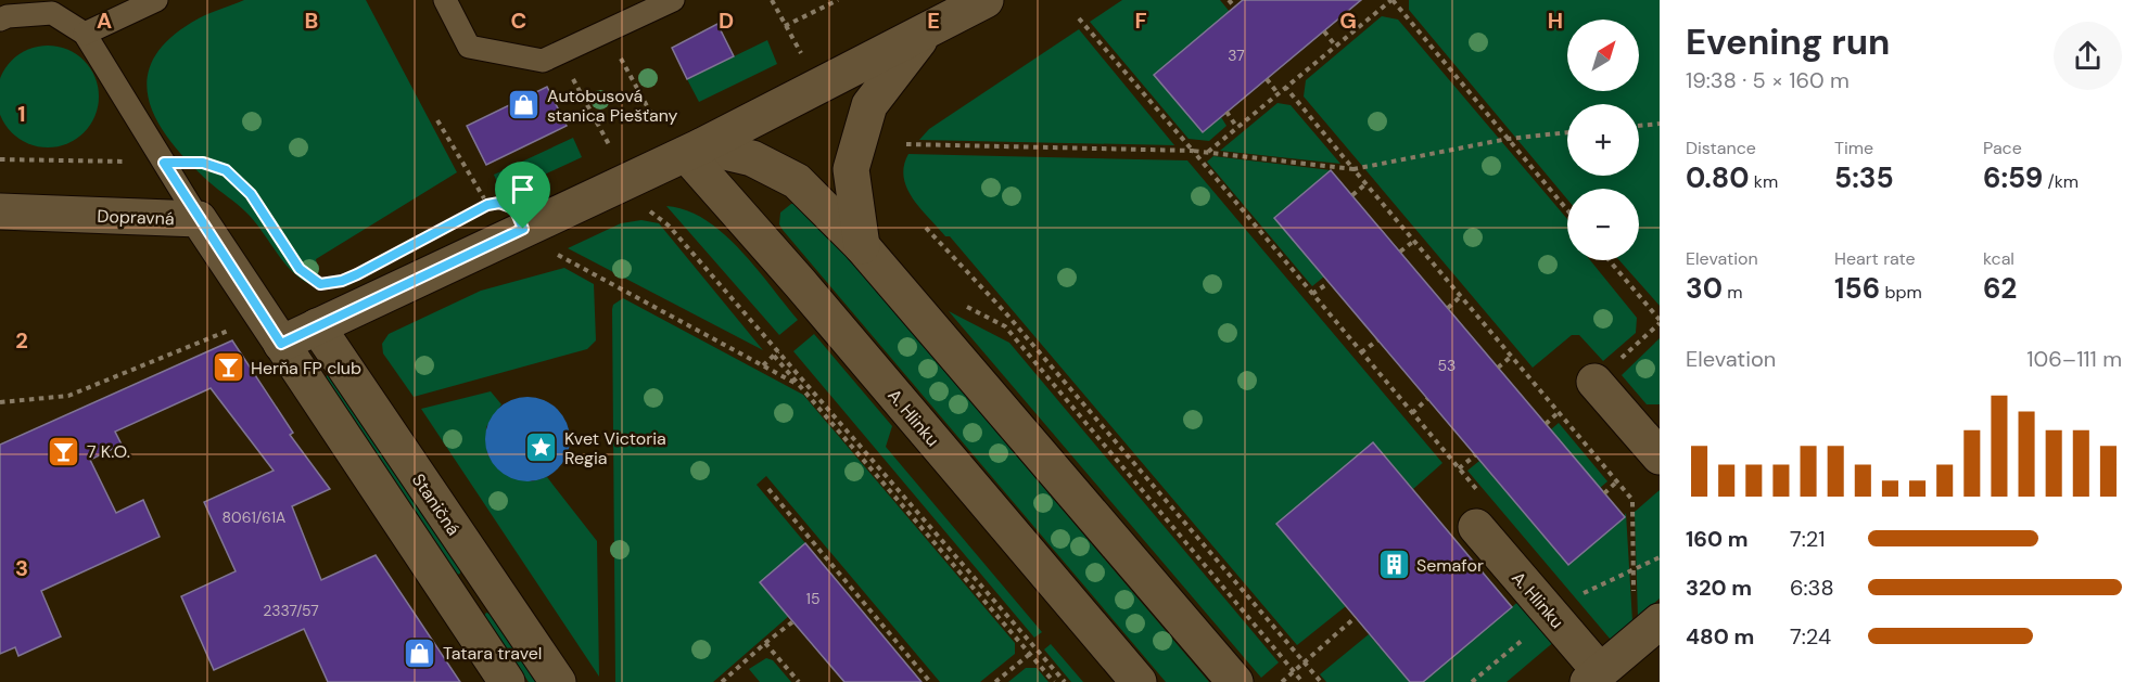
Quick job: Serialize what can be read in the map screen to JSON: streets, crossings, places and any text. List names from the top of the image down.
{
  "streets": {
    "street": ["Dopravná", "A. Hlinku", "Staničná"]
  },
  "places": {
    "shop": ["Autobusová stanica Piešťany", "Tatara travel"],
    "bar": ["Herňa FP club", "7 K.O."],
    "place": ["Kvet Victoria Regia"],
    "building": ["Semafor"]
  },
  "house_numbers": [
    "37",
    "53",
    "8061/61A",
    "15",
    "2337/57"
  ],
  "north": "top right",
  "page": {
    "heading": ["Evening run", "19:38 · 5 × 160 m"],
    "map_buttons": ["+", "−"],
    "stats": [
      ["Distance", "0.80 km"],
      ["Time", "5:35"],
      ["Pace", "6:59 /km"],
      ["Elevation", "30 m"],
      ["Heart rate", "156 bpm"],
      ["kcal", "62"]
    ],
    "chart": ["Elevation", "106–111 m"],
    "list": [
      {
        "name": "160 m",
        "note": "7:21"
      },
      {
        "name": "320 m",
        "note": "6:38"
      },
      {
        "name": "480 m",
        "note": "7:24"
      }
    ]
  },
  "grid": {
    "columns": [
      "A",
      "B",
      "C",
      "D",
      "E",
      "F",
      "G",
      "H"
    ],
    "rows": ["1", "2", "3"]
  }
}
